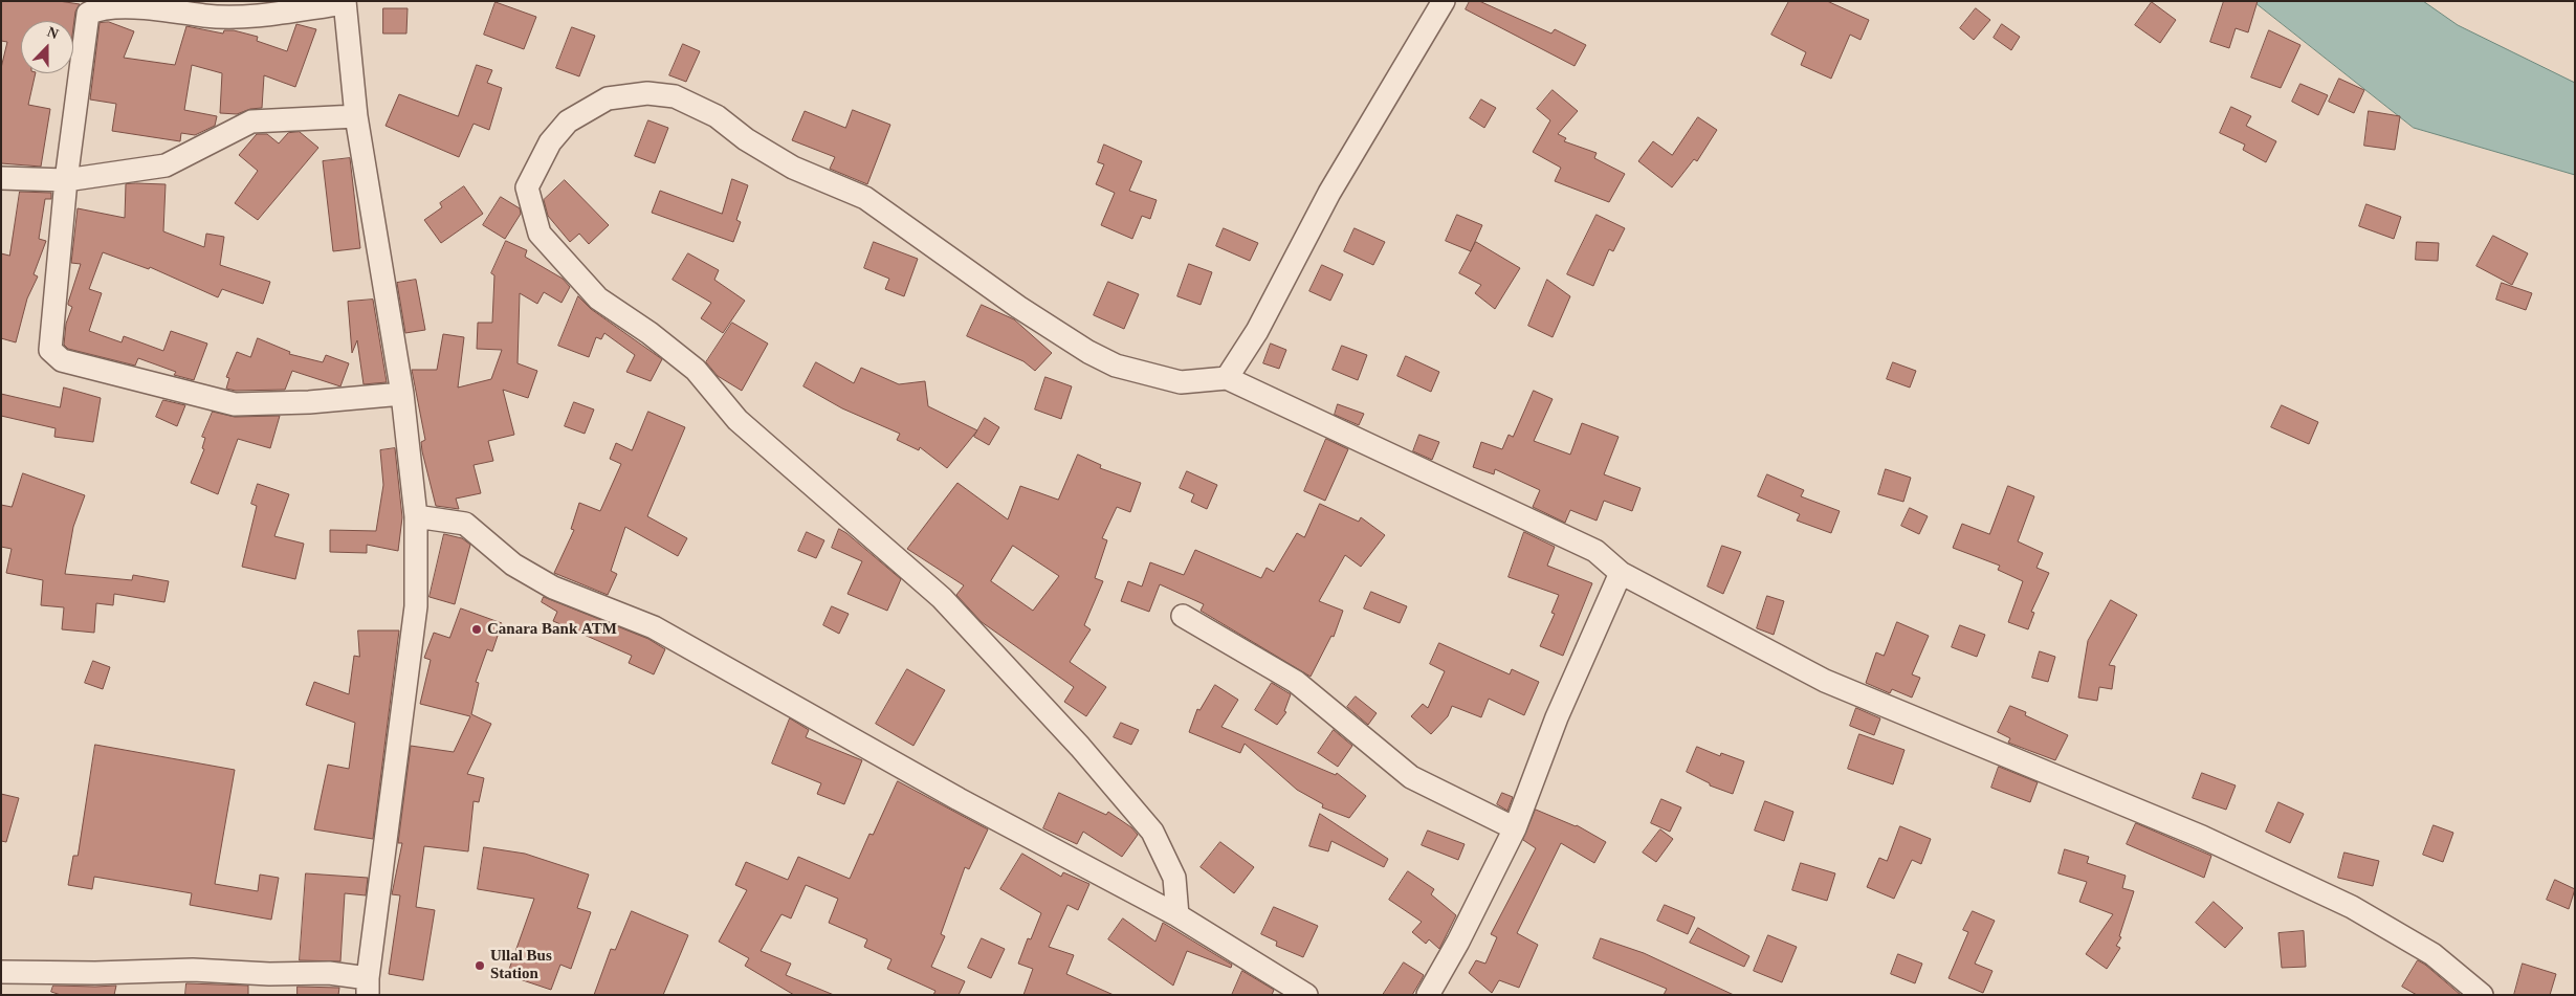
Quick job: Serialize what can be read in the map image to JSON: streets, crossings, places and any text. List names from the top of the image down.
{
  "places": ["Canara Bank ATM", "Ullal Bus Station"],
  "north": "top"
}
